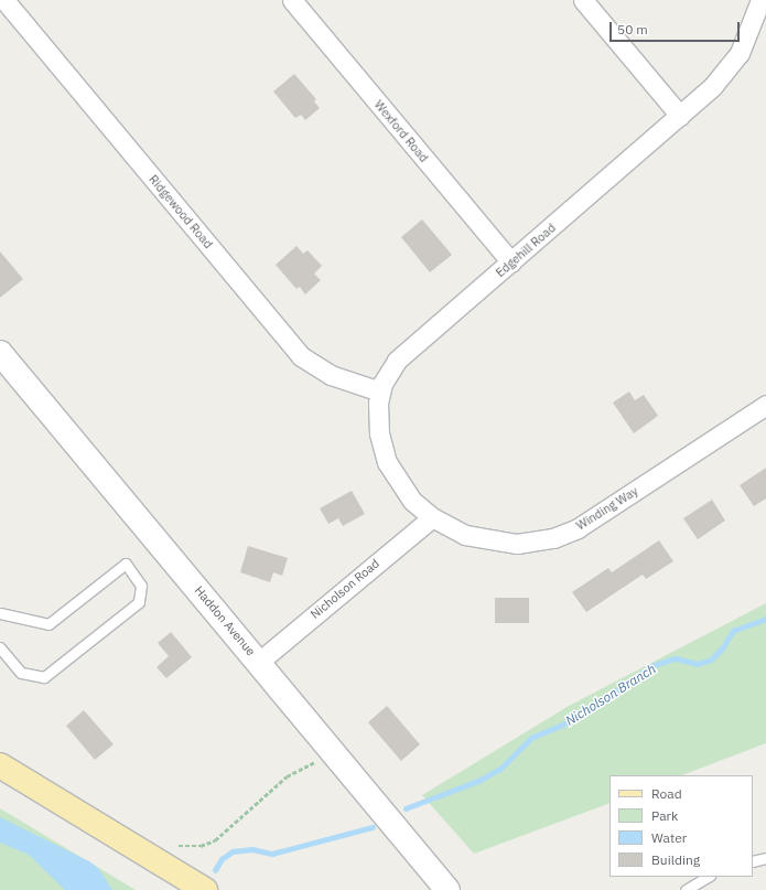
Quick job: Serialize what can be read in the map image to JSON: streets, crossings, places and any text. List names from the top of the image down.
{
  "streets": {
    "street": [
      "Wexford Road",
      "Ridgewood Road",
      "Edgehill Road",
      "Winding Way",
      "Nicholson Road",
      "Haddon Avenue"
    ]
  },
  "crossings": [
    ["Wexford Road", "Edgehill Road"],
    ["Ridgewood Road", "Edgehill Road"],
    ["Edgehill Road", "Winding Way"],
    ["Edgehill Road", "Nicholson Road"],
    ["Winding Way", "Nicholson Road"],
    ["Nicholson Road", "Haddon Avenue"]
  ],
  "water": ["Nicholson Branch"],
  "legend": [
    "Road",
    "Park",
    "Water",
    "Building"
  ],
  "scale_bar": "50 m"
}
